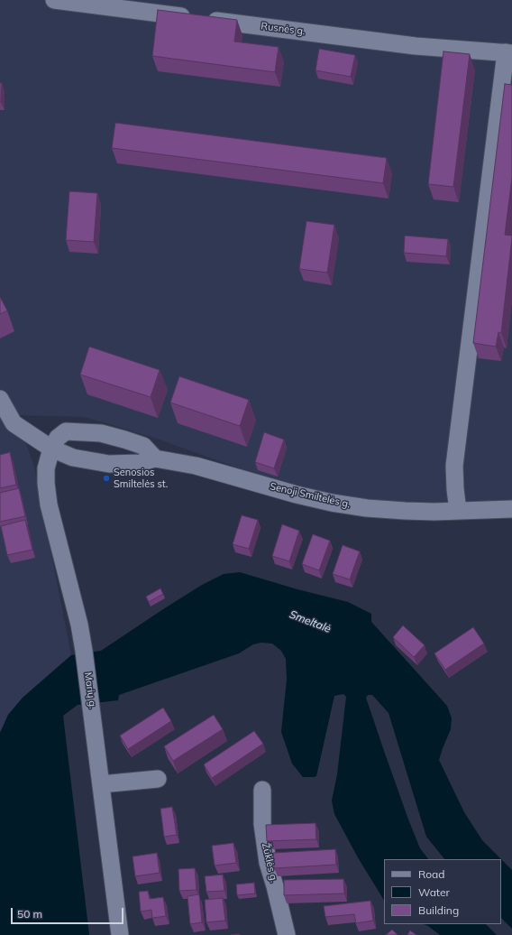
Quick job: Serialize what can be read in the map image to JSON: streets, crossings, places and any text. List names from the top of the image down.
{
  "streets": {
    "street": [
      "Rusnės g.",
      "Senoji Smiltelės g.",
      "Marių g.",
      "Žūklės g."
    ]
  },
  "crossings": [
    ["Senoji Smiltelės g.", "Marių g."]
  ],
  "water": ["Smeltalė"],
  "places": ["Senosios Smiltelės st."],
  "legend": ["Road", "Water", "Building"],
  "scale_bar": "50 m"
}
